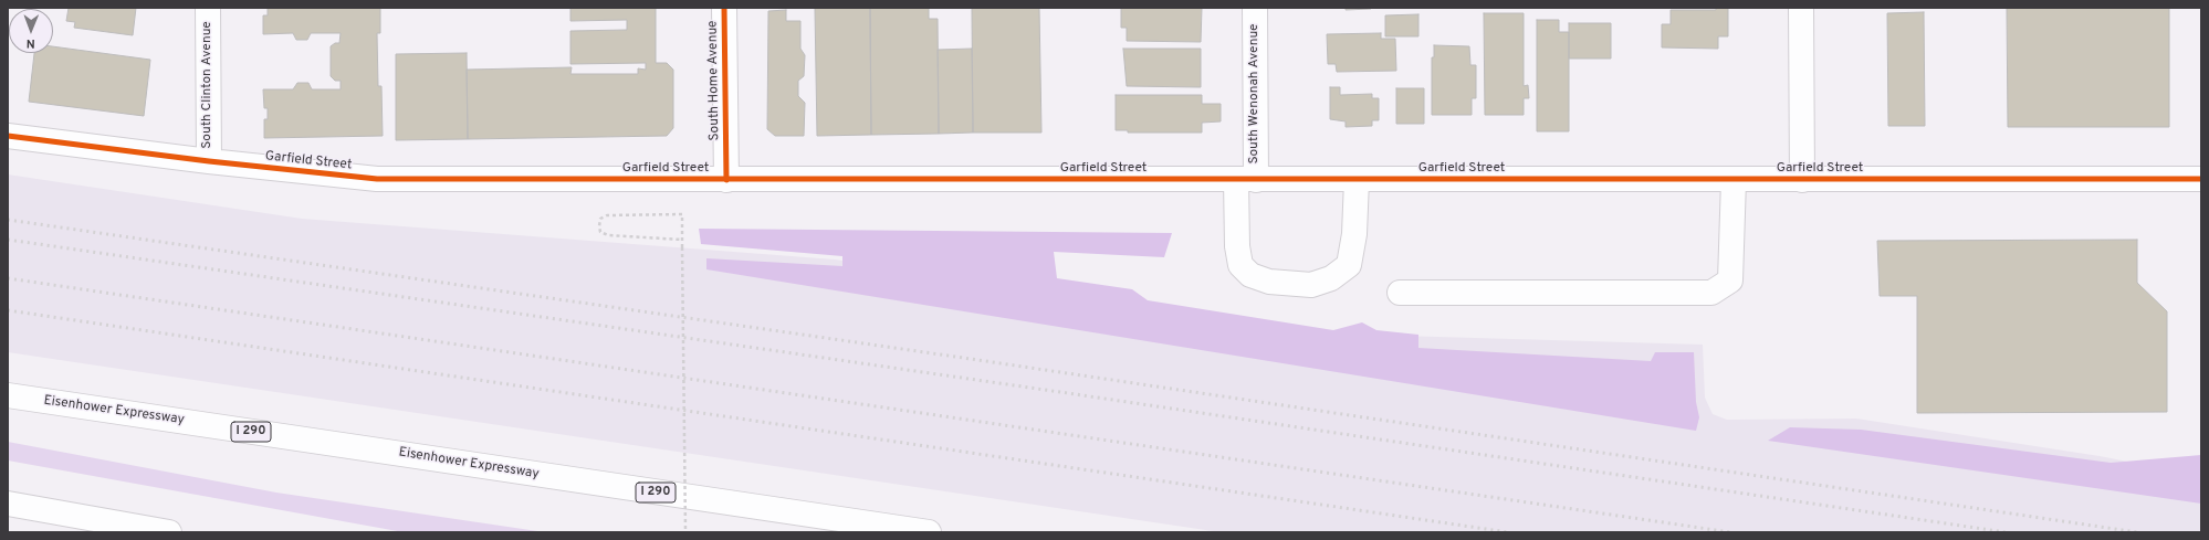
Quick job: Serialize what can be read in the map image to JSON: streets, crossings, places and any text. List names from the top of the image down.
{
  "streets": {
    "main road": [
      "South Home Avenue",
      "South Clinton Avenue",
      "South Wenonah Avenue",
      "Garfield Street",
      "Eisenhower Expressway",
      "I 290"
    ]
  },
  "crossings": [
    ["South Home Avenue", "Garfield Street"],
    ["South Clinton Avenue", "Garfield Street"],
    ["South Wenonah Avenue", "Garfield Street"]
  ],
  "north": "bottom"
}
